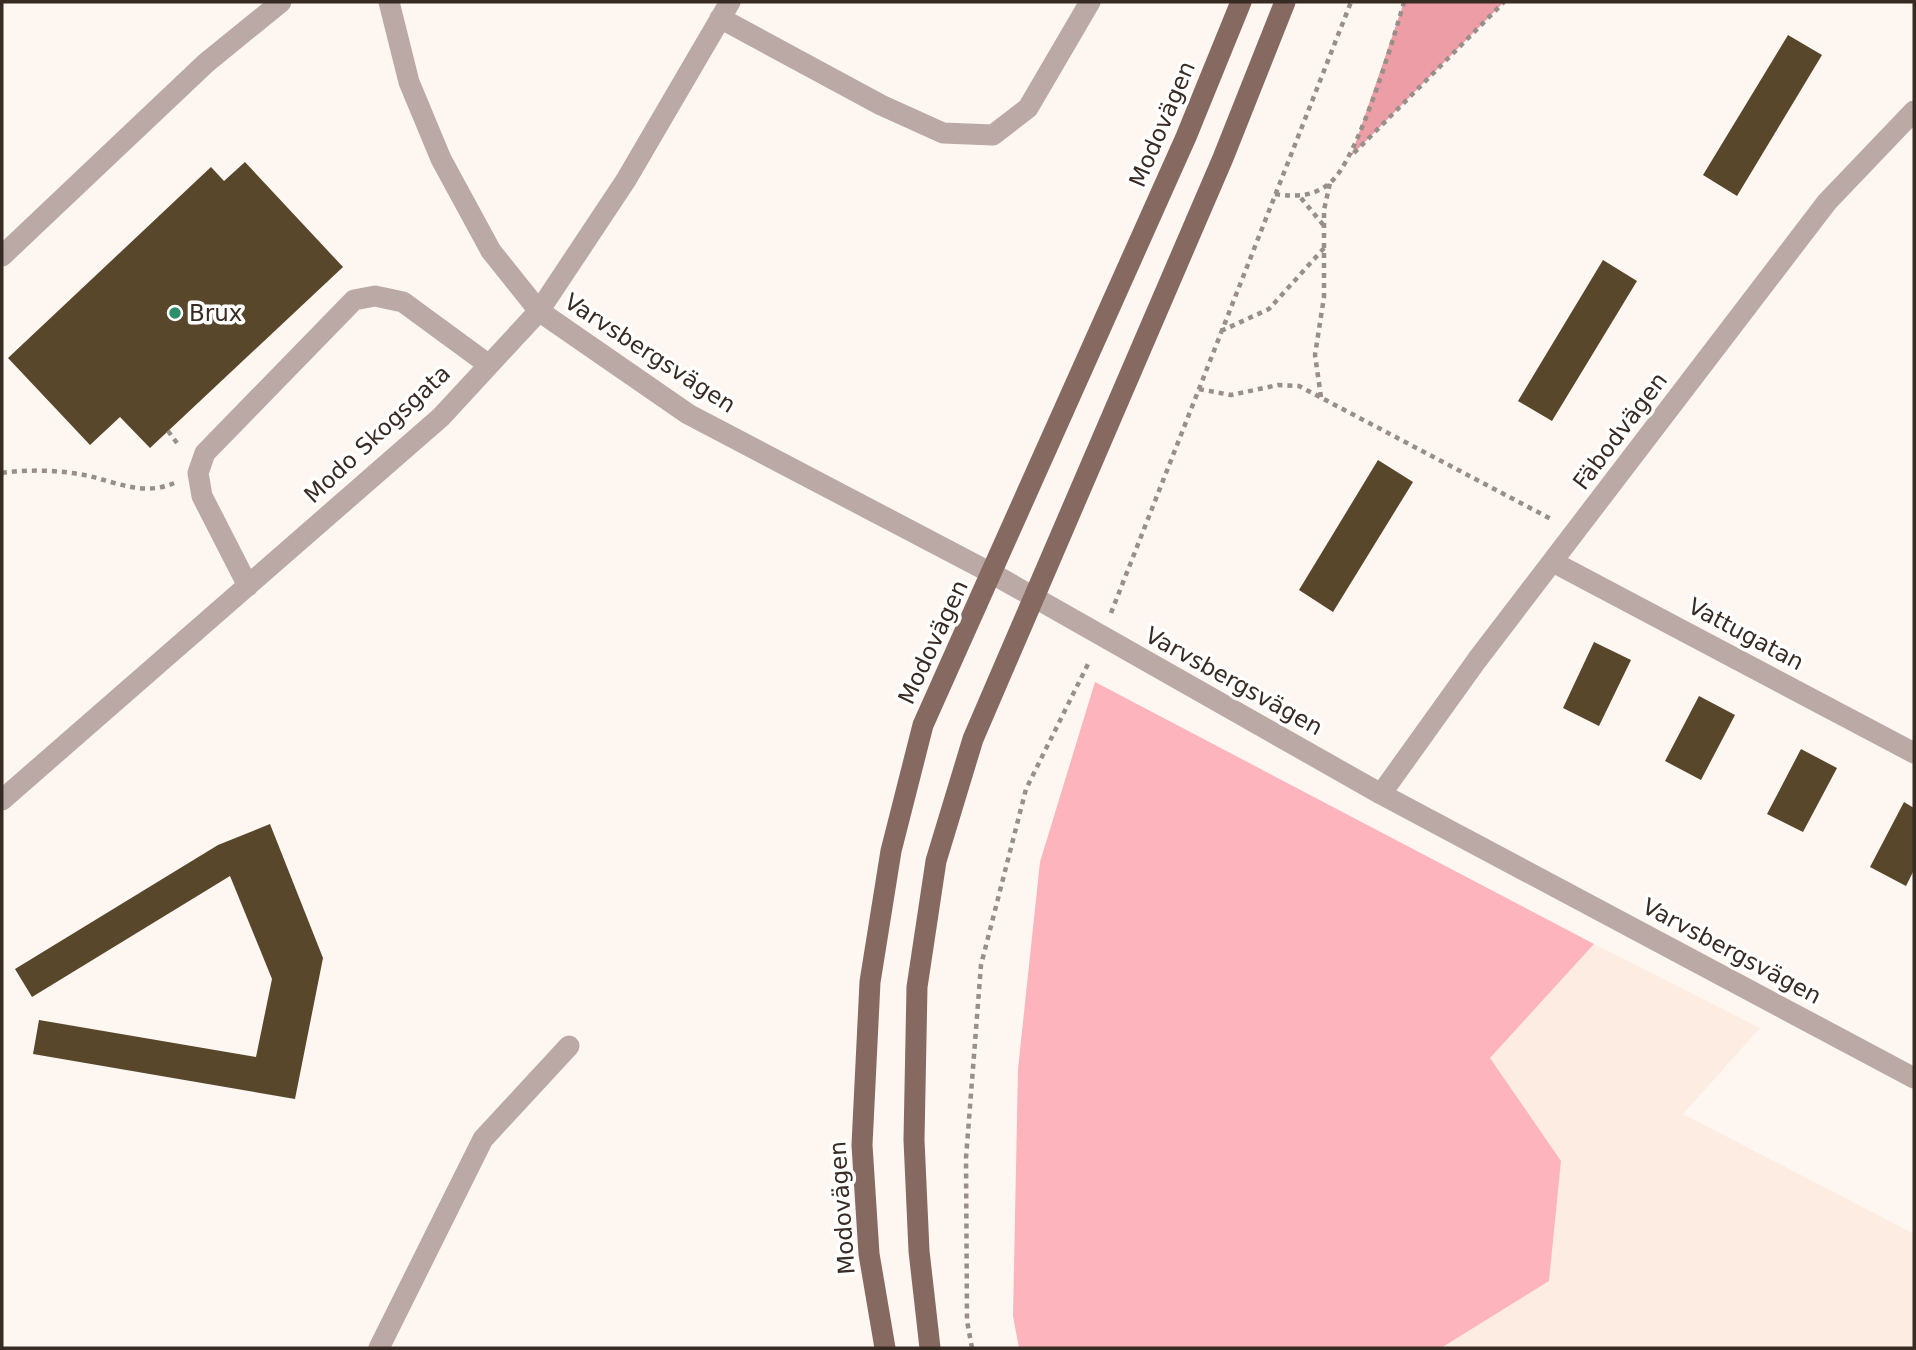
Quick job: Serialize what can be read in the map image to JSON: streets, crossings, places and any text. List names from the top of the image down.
{
  "streets": {
    "main road": ["Modovägen"],
    "street": [
      "Varvsbergsvägen",
      "Fäbodvägen",
      "Modo Skogsgata",
      "Vattugatan"
    ]
  },
  "crossings": [
    ["Modovägen", "Varvsbergsvägen"],
    ["Varvsbergsvägen", "Fäbodvägen"],
    ["Varvsbergsvägen", "Modo Skogsgata"],
    ["Fäbodvägen", "Vattugatan"]
  ],
  "places": ["Brux"]
}
